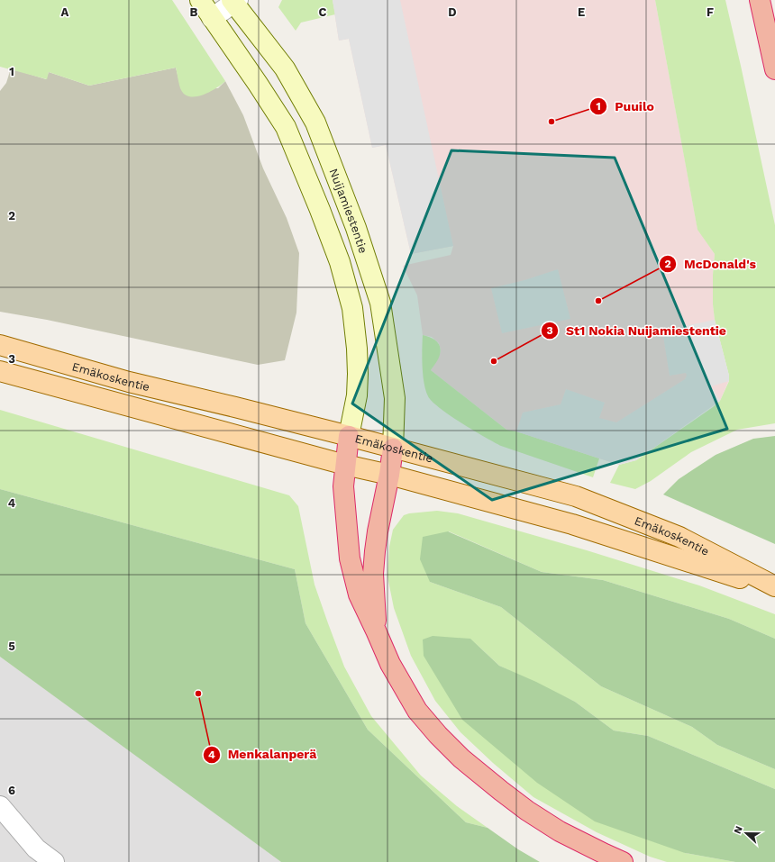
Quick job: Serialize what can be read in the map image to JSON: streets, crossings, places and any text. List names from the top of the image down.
{
  "streets": {
    "main road": ["Nuijamiestentie", "Emäkoskentie"]
  },
  "crossings": [
    ["Nuijamiestentie", "Emäkoskentie"]
  ],
  "places": [
    "Puuilo",
    "McDonald's",
    "St1 Nokia Nuijamiestentie",
    "Menkalanperä"
  ],
  "north": "left",
  "grid": {
    "columns": [
      "A",
      "B",
      "C",
      "D",
      "E",
      "F"
    ],
    "rows": [
      "1",
      "2",
      "3",
      "4",
      "5",
      "6"
    ]
  }
}
